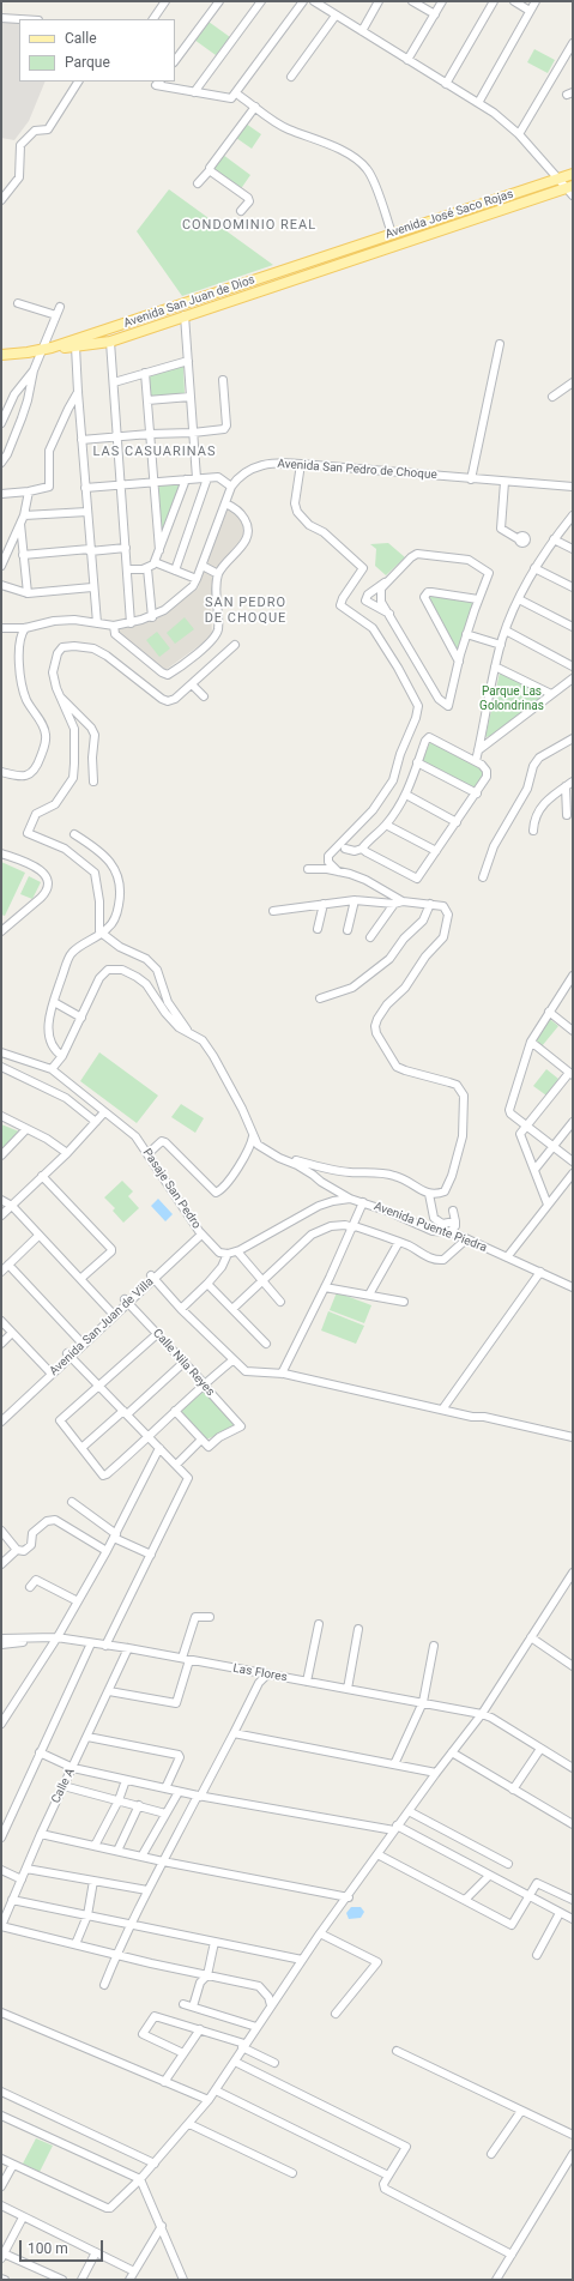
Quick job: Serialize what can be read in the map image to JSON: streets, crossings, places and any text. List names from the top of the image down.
{
  "streets": {
    "main road": ["Avenida José Saco Rojas", "Avenida San Juan de Dios"],
    "street": [
      "Avenida San Pedro de Choque",
      "Pasaje San Pedro",
      "Avenida Puente Piedra",
      "Avenida San Juan de Villa",
      "Calle Nila Reyes",
      "Las Flores",
      "Calle A"
    ]
  },
  "crossings": [
    ["Avenida José Saco Rojas", "Avenida San Juan de Dios"],
    ["Pasaje San Pedro", "Avenida San Juan de Villa"],
    ["Avenida San Juan de Villa", "Calle Nila Reyes"],
    ["Las Flores", "Calle A"]
  ],
  "districts": ["CONDOMINIO REAL", "LAS CASUARINAS", "SAN PEDRO DE CHOQUE"],
  "parks": ["Parque Las Golondrinas"],
  "legend": ["Calle", "Parque"],
  "scale_bar": "100 m"
}
